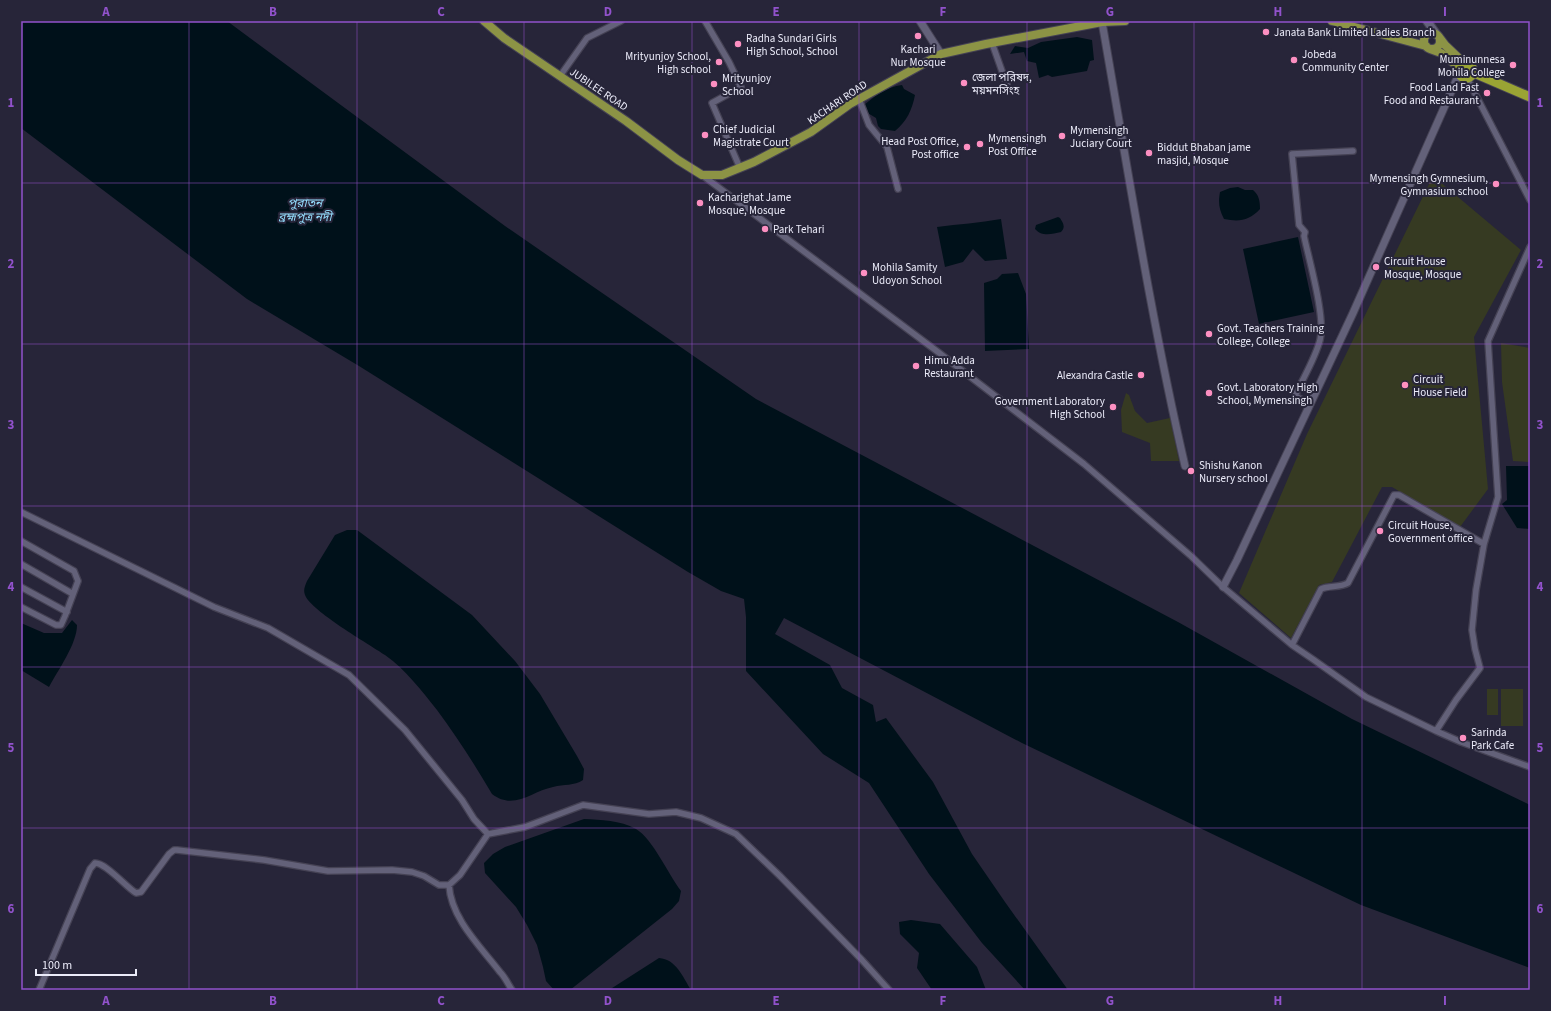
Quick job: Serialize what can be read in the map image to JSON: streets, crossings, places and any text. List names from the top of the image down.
{
  "streets": {
    "main road": ["JUBILEE ROAD", "KACHARI ROAD"]
  },
  "crossings": [
    ["JUBILEE ROAD", "KACHARI ROAD"]
  ],
  "water": ["পুরাতন ব্রহ্মপুত্র নদী"],
  "places": [
    "Janata Bank Limited Ladies Branch",
    "Kachari Nur Mosque",
    "Radha Sundari Girls High School, School",
    "Jobeda Community Center",
    "Mrityunjoy School, High school",
    "Muminunnesa Mohila College",
    "জেলা পরিষদ, ময়মনসিংহ",
    "Mrityunjoy School",
    "Food Land Fast Food and Restaurant",
    "Chief Judicial Magistrate Court",
    "Mymensingh Juciary Court",
    "Mymensingh Post Office",
    "Head Post Office, Post office",
    "Biddut Bhaban jame masjid, Mosque",
    "Mymensingh Gymnesium, Gymnasium school",
    "Kacharighat Jame Mosque, Mosque",
    "Park Tehari",
    "Circuit House Mosque, Mosque",
    "Mohila Samity Udoyon School",
    "Govt. Teachers Training College, College",
    "Himu Adda Restaurant",
    "Alexandra Castle",
    "Circuit House Field",
    "Govt. Laboratory High School, Mymensingh",
    "Government Laboratory High School",
    "Shishu Kanon Nursery school",
    "Circuit House, Government office",
    "Sarinda Park Cafe"
  ],
  "scale_bar": "100 m",
  "grid": {
    "columns": [
      "A",
      "B",
      "C",
      "D",
      "E",
      "F",
      "G",
      "H",
      "I"
    ],
    "rows": [
      "1",
      "2",
      "3",
      "4",
      "5",
      "6"
    ]
  }
}
